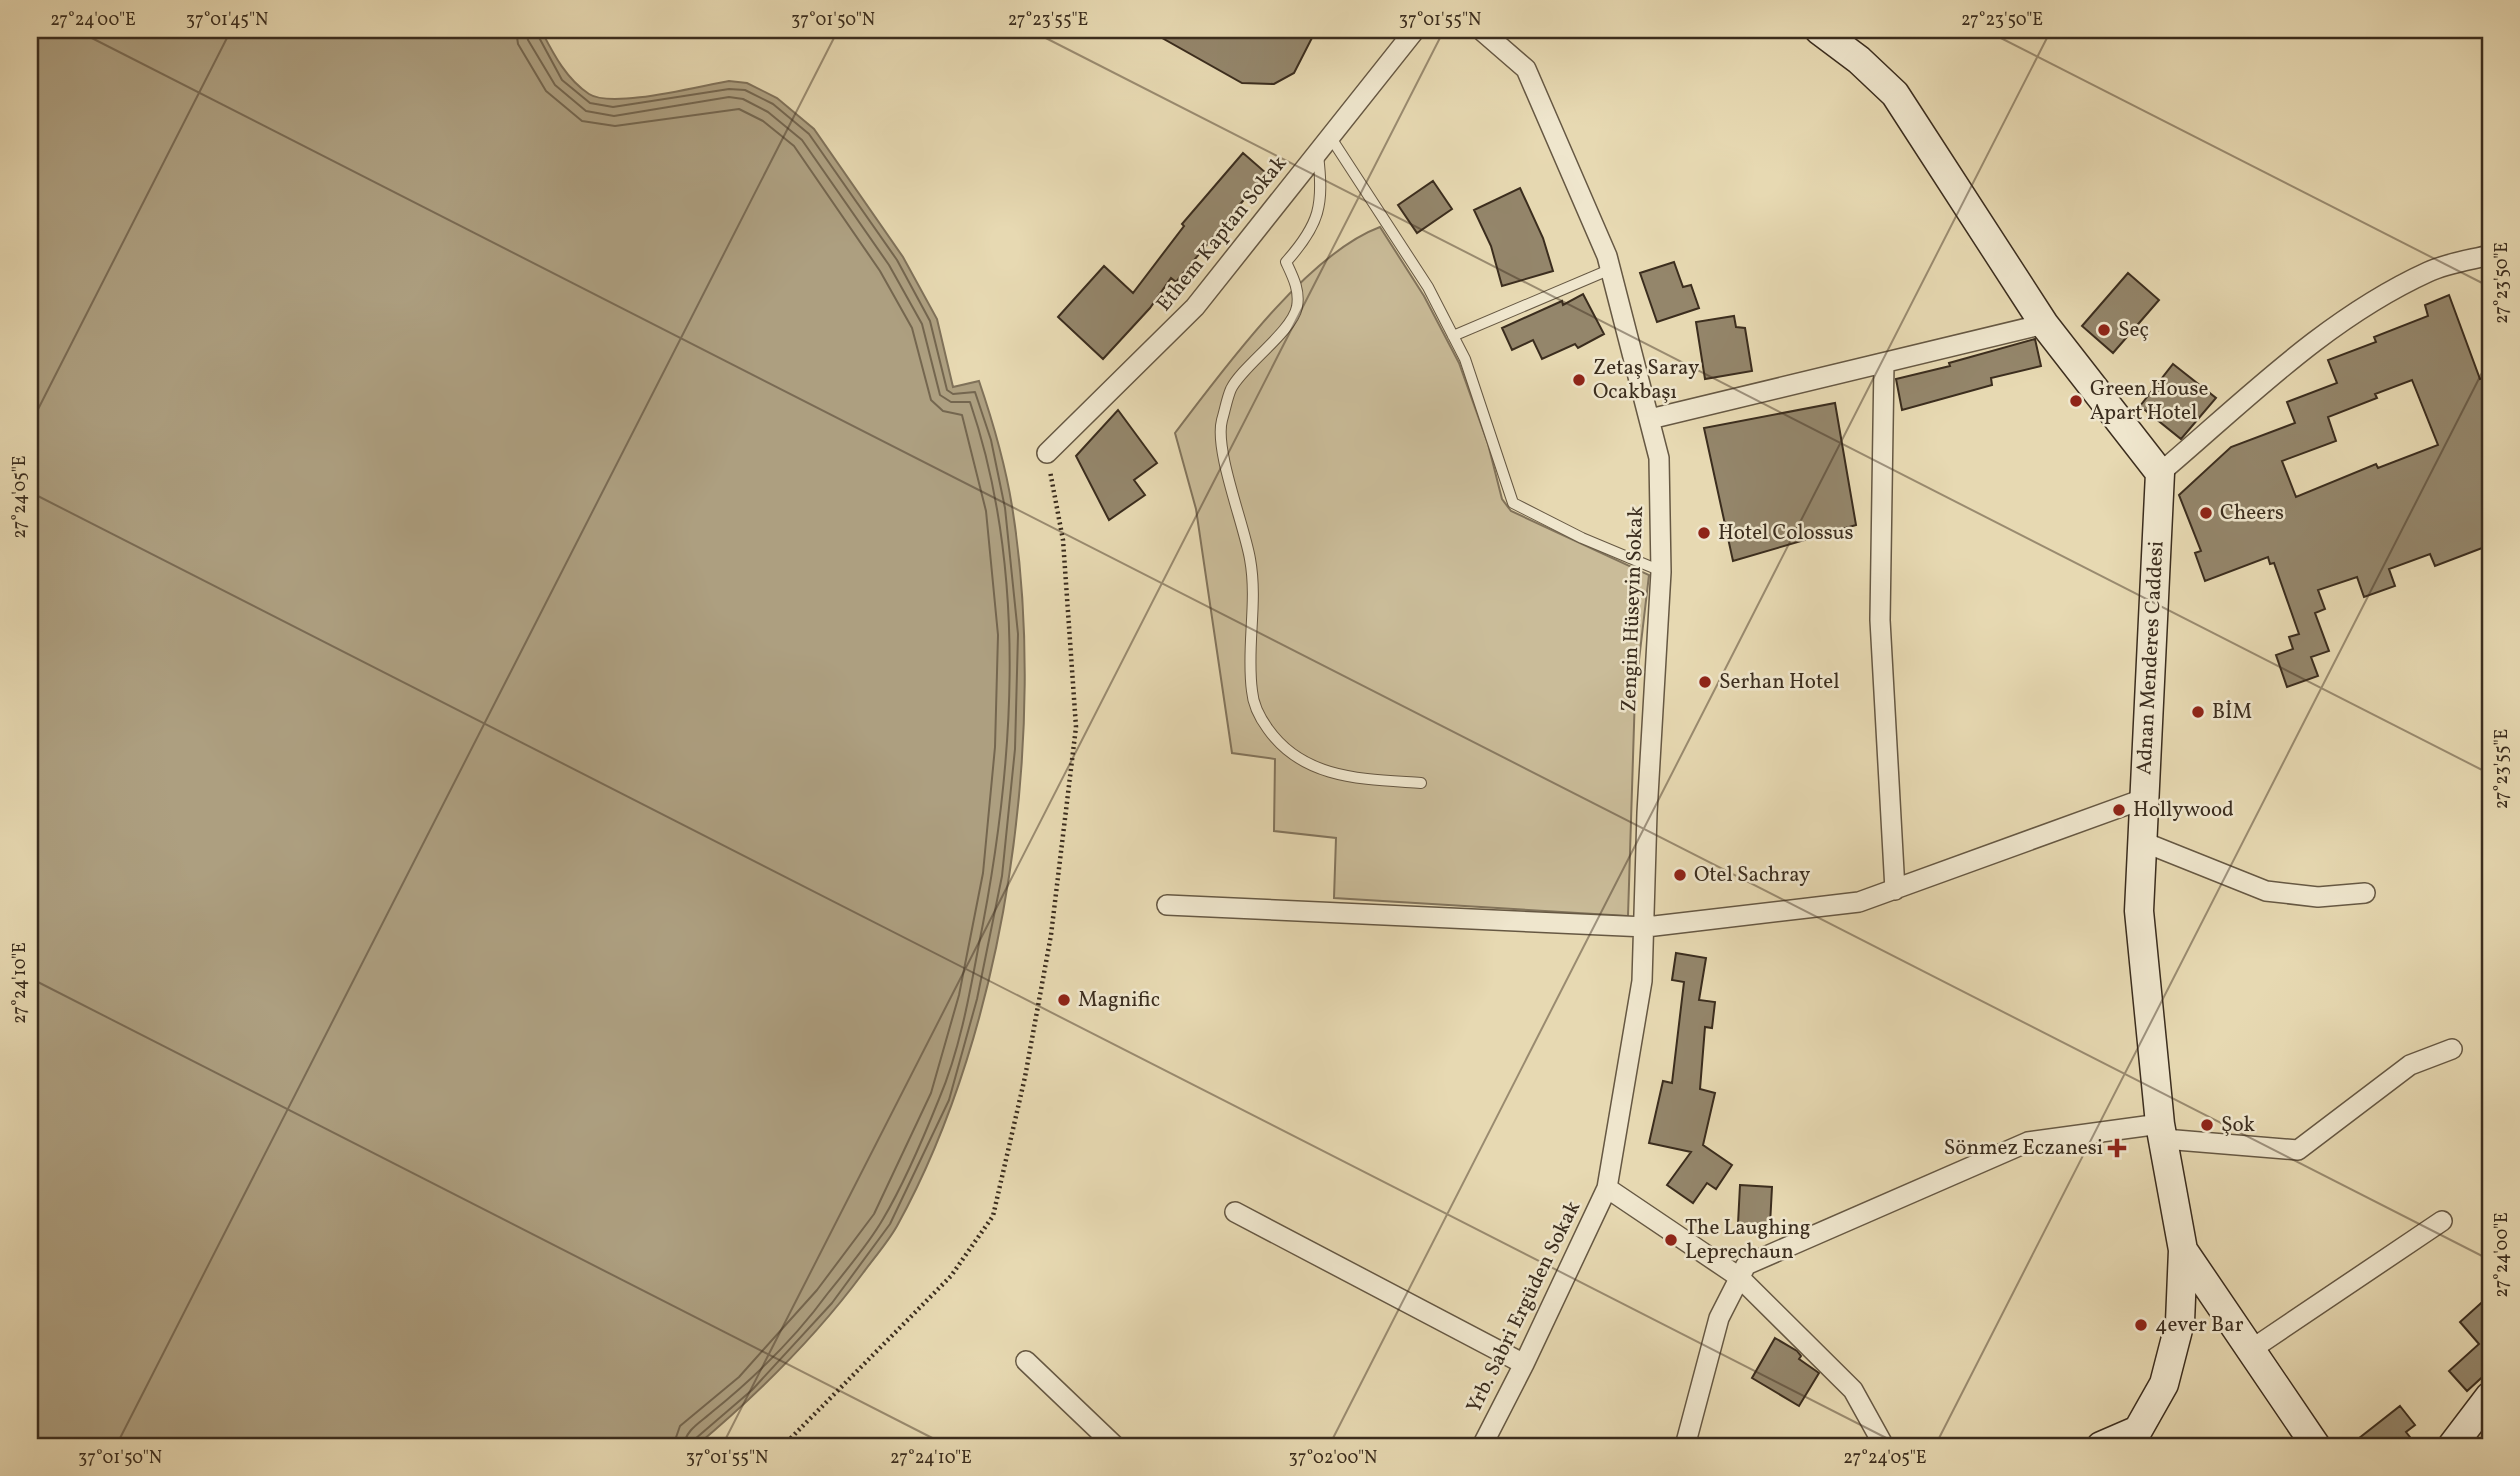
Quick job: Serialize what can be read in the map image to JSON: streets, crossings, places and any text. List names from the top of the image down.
{
  "streets": {
    "street": [
      "Ethem Kaptan Sokak",
      "Zengin Hüseyin Sokak",
      "Adnan Menderes Caddesi",
      "Yrb. Sabri Ergüden Sokak"
    ]
  },
  "crossings": [
    ["Zengin Hüseyin Sokak", "Yrb. Sabri Ergüden Sokak"]
  ],
  "places": {
    "other": [
      "Seç",
      "Zetaş Saray Ocakbaşı",
      "Green House Apart Hotel",
      "Cheers",
      "Hotel Colossus",
      "Serhan Hotel",
      "BİM",
      "Hollywood",
      "Otel Sachray",
      "Magnific",
      "Şok",
      "The Laughing Leprechaun",
      "4ever Bar"
    ],
    "health": ["Sönmez Eczanesi"]
  },
  "coordinates": [
    "27°24'00\"E",
    "37°01'45\"N",
    "37°01'50\"N",
    "27°23'55\"E",
    "37°01'55\"N",
    "27°23'50\"E",
    "27°24'05\"E",
    "27°24'10\"E",
    "37°02'00\"N"
  ]
}
